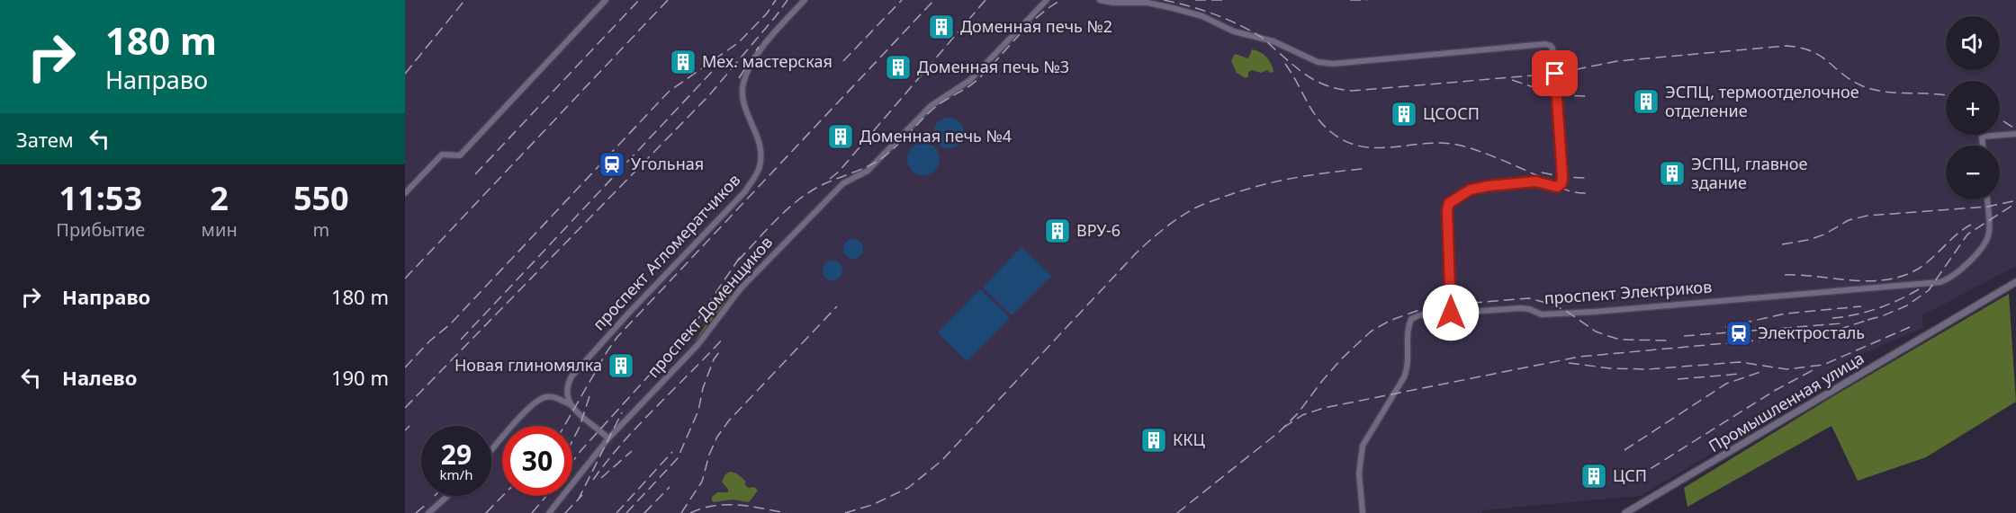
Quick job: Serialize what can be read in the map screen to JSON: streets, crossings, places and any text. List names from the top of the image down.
{
  "streets": {
    "street": [
      "проспект Агломератчиков",
      "проспект Электриков",
      "проспект Доменщиков",
      "Промышленная улица"
    ]
  },
  "places": {
    "building": [
      "Доменная печь №2",
      "Мех. мастерская",
      "Доменная печь №3",
      "ЭСПЦ, термоотделочное отделение",
      "ЦСОСП",
      "Доменная печь №4",
      "ЭСПЦ, главное здание",
      "ВРУ-6",
      "Новая глиномялка",
      "ККЦ",
      "ЦСП"
    ],
    "station": ["Угольная", "Электросталь"]
  },
  "page": {
    "turn": ["180 m", "Направо"],
    "map_buttons": ["+", "−"],
    "then": "Затем",
    "eta": [
      "11:53",
      "Прибытие",
      "2",
      "мин",
      "550",
      "m"
    ],
    "list": [
      {
        "name": "Направо",
        "value": "180 m"
      },
      {
        "name": "Налево",
        "value": "190 m"
      }
    ],
    "speed": "29 km/h",
    "limit": "30"
  }
}
